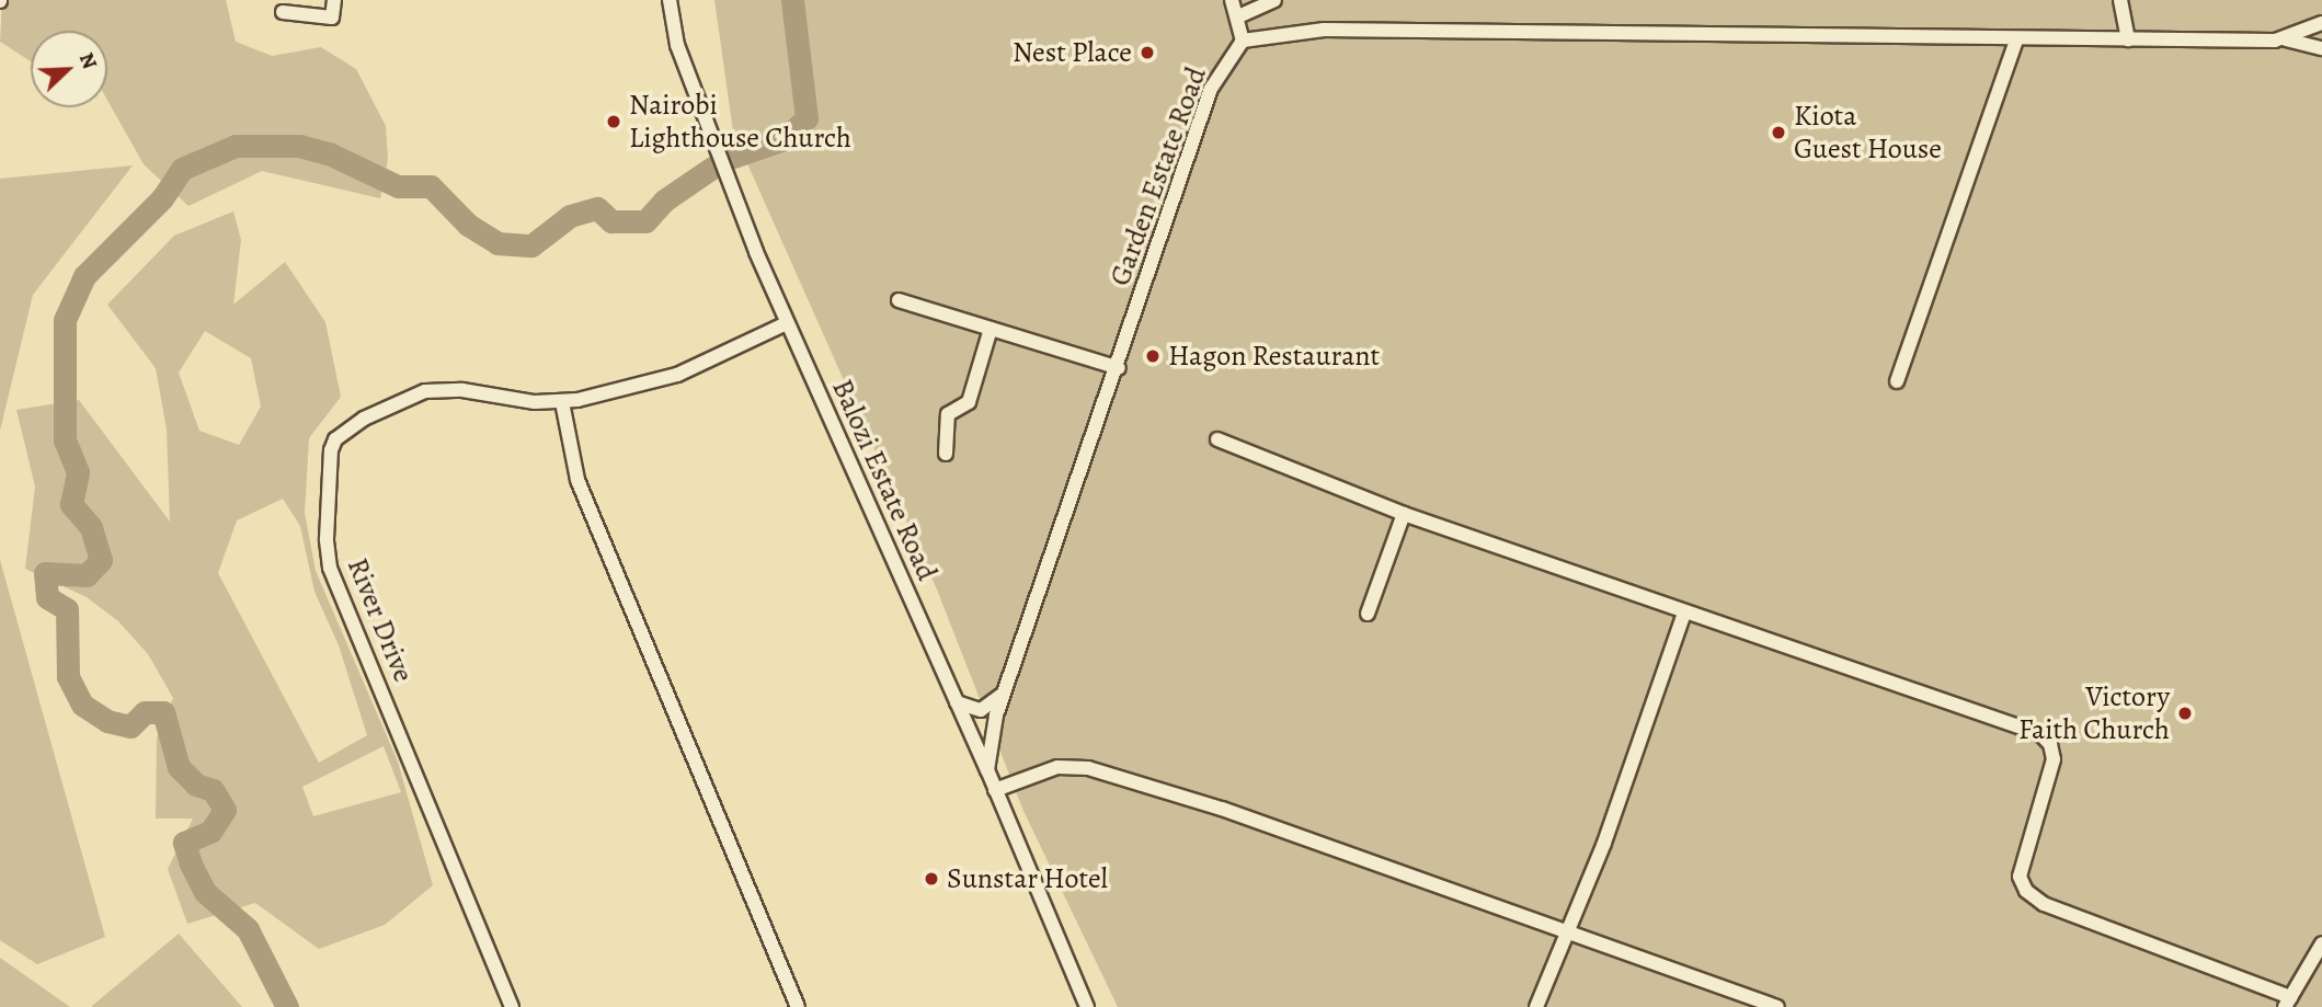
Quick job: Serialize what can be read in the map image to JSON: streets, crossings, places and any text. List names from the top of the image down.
{
  "streets": {
    "street": ["Garden Estate Road", "Balozi Estate Road", "River Drive"]
  },
  "crossings": [
    ["Garden Estate Road", "Balozi Estate Road"],
    ["Balozi Estate Road", "River Drive"]
  ],
  "places": [
    "Nest Place",
    "Nairobi Lighthouse Church",
    "Kiota Guest House",
    "Hagon Restaurant",
    "Victory Faith Church",
    "Sunstar Hotel"
  ],
  "north": "top right"
}
